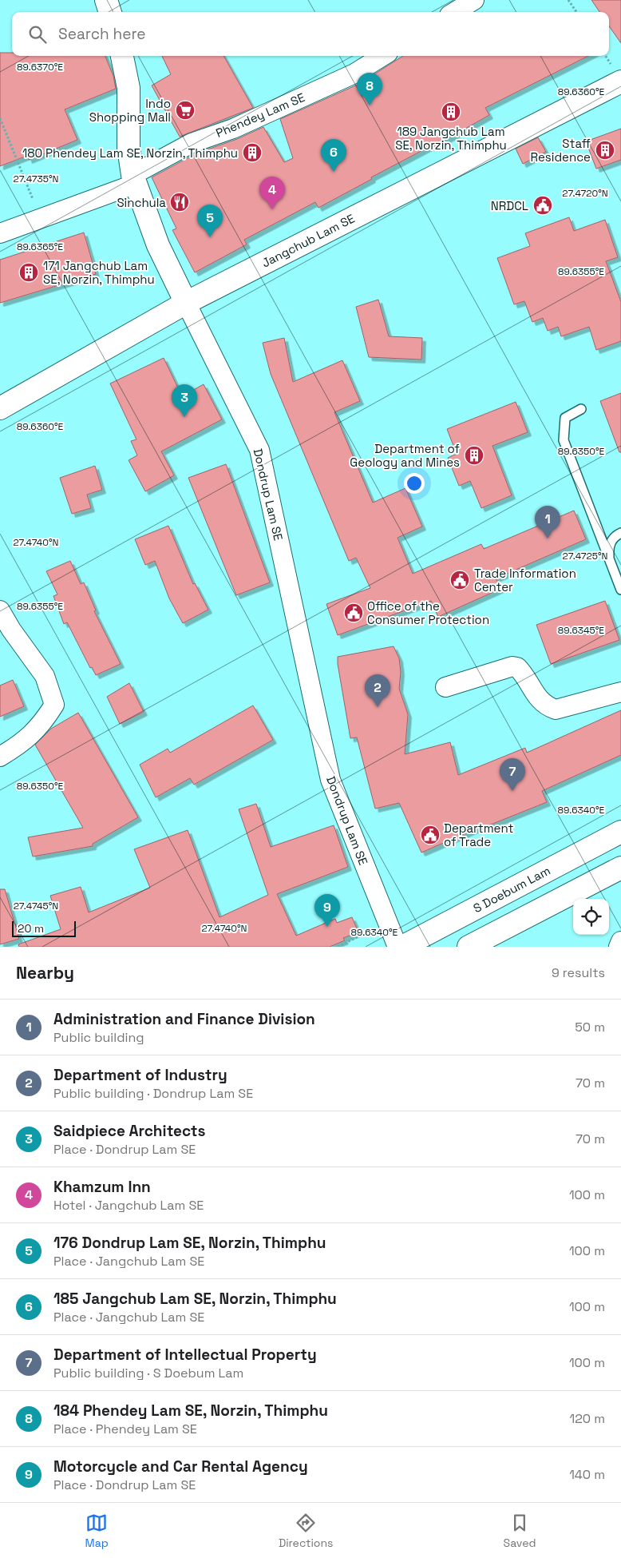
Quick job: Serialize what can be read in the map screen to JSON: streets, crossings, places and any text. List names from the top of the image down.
{
  "streets": {
    "main road": ["Jangchub Lam SE", "Dondrup Lam SE", "S Doebum Lam"],
    "street": ["Phendey Lam SE"]
  },
  "crossings": [
    ["Phendey Lam SE", "Dondrup Lam SE"],
    ["Jangchub Lam SE", "Dondrup Lam SE"]
  ],
  "places": {
    "supermarket": ["Indo Shopping Mall"],
    "building": [
      "189 Jangchub Lam SE, Norzin, Thimphu",
      "Staff Residence",
      "180 Phendey Lam SE, Norzin, Thimphu",
      "171 Jangchub Lam SE, Norzin, Thimphu",
      "Department of Geology and Mines"
    ],
    "restaurant": ["Sinchula"],
    "public building": [
      "NRDCL",
      "Trade Information Center",
      "Office of the Consumer Protection",
      "Department of Trade"
    ]
  },
  "scale_bar": "20 m",
  "page": {
    "search": "Search here",
    "pins": [
      "8",
      "6",
      "4",
      "5",
      "3",
      "1",
      "2",
      "7",
      "9"
    ],
    "scale": "20 m",
    "heading": ["Nearby", "9 results"],
    "list": [
      {
        "mark": "1",
        "name": "Administration and Finance Division",
        "note": "Public building",
        "value": "50 m"
      },
      {
        "mark": "2",
        "name": "Department of Industry",
        "note": "Public building · Dondrup Lam SE",
        "value": "70 m"
      },
      {
        "mark": "3",
        "name": "Saidpiece Architects",
        "note": "Place · Dondrup Lam SE",
        "value": "70 m"
      },
      {
        "mark": "4",
        "name": "Khamzum Inn",
        "note": "Hotel · Jangchub Lam SE",
        "value": "100 m"
      },
      {
        "mark": "5",
        "name": "176 Dondrup Lam SE, Norzin, Thimphu",
        "note": "Place · Jangchub Lam SE",
        "value": "100 m"
      },
      {
        "mark": "6",
        "name": "185 Jangchub Lam SE, Norzin, Thimphu",
        "note": "Place · Jangchub Lam SE",
        "value": "100 m"
      },
      {
        "mark": "7",
        "name": "Department of Intellectual Property",
        "note": "Public building · S Doebum Lam",
        "value": "100 m"
      },
      {
        "mark": "8",
        "name": "184 Phendey Lam SE, Norzin, Thimphu",
        "note": "Place · Phendey Lam SE",
        "value": "120 m"
      },
      {
        "mark": "9",
        "name": "Motorcycle and Car Rental Agency",
        "note": "Place · Dondrup Lam SE",
        "value": "140 m"
      }
    ],
    "nav": ["Map", "Directions", "Saved"]
  },
  "coordinates": [
    "89.6370°E",
    "89.6360°E",
    "27.4735°N",
    "27.4720°N",
    "89.6365°E",
    "89.6355°E",
    "89.6350°E",
    "27.4740°N",
    "27.4725°N",
    "89.6345°E",
    "89.6340°E",
    "27.4745°N"
  ]
}
